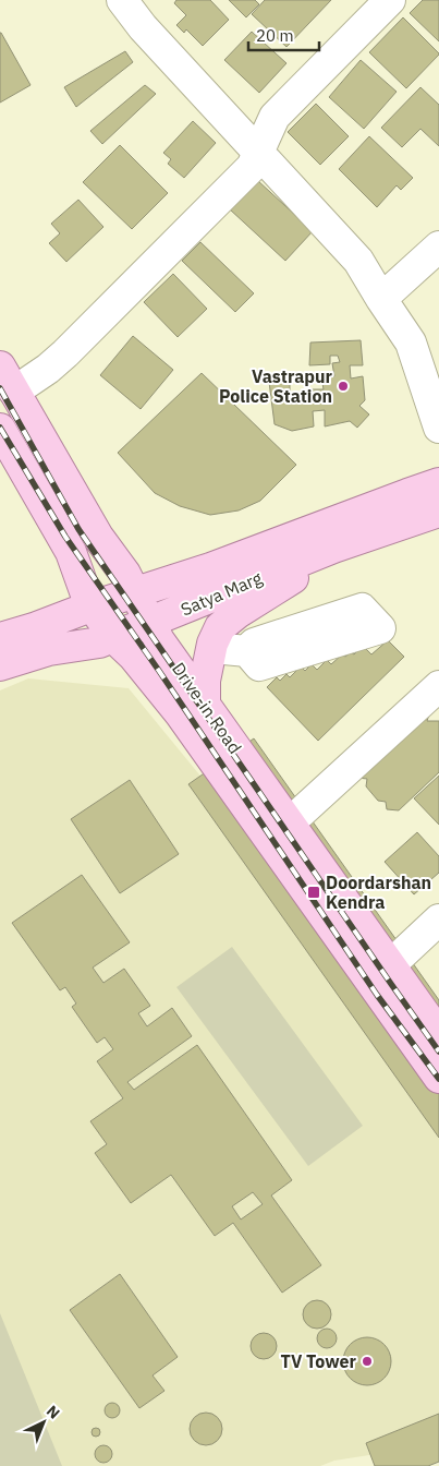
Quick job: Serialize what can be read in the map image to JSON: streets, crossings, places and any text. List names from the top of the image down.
{
  "streets": {
    "main road": ["Satya Marg", "Drive-in Road"]
  },
  "crossings": [
    ["Satya Marg", "Drive-in Road"]
  ],
  "places": {
    "other": ["Vastrapur Police Station", "TV Tower"],
    "transit": ["Doordarshan Kendra"]
  },
  "scale_bar": "20 m",
  "north": "top right"
}
